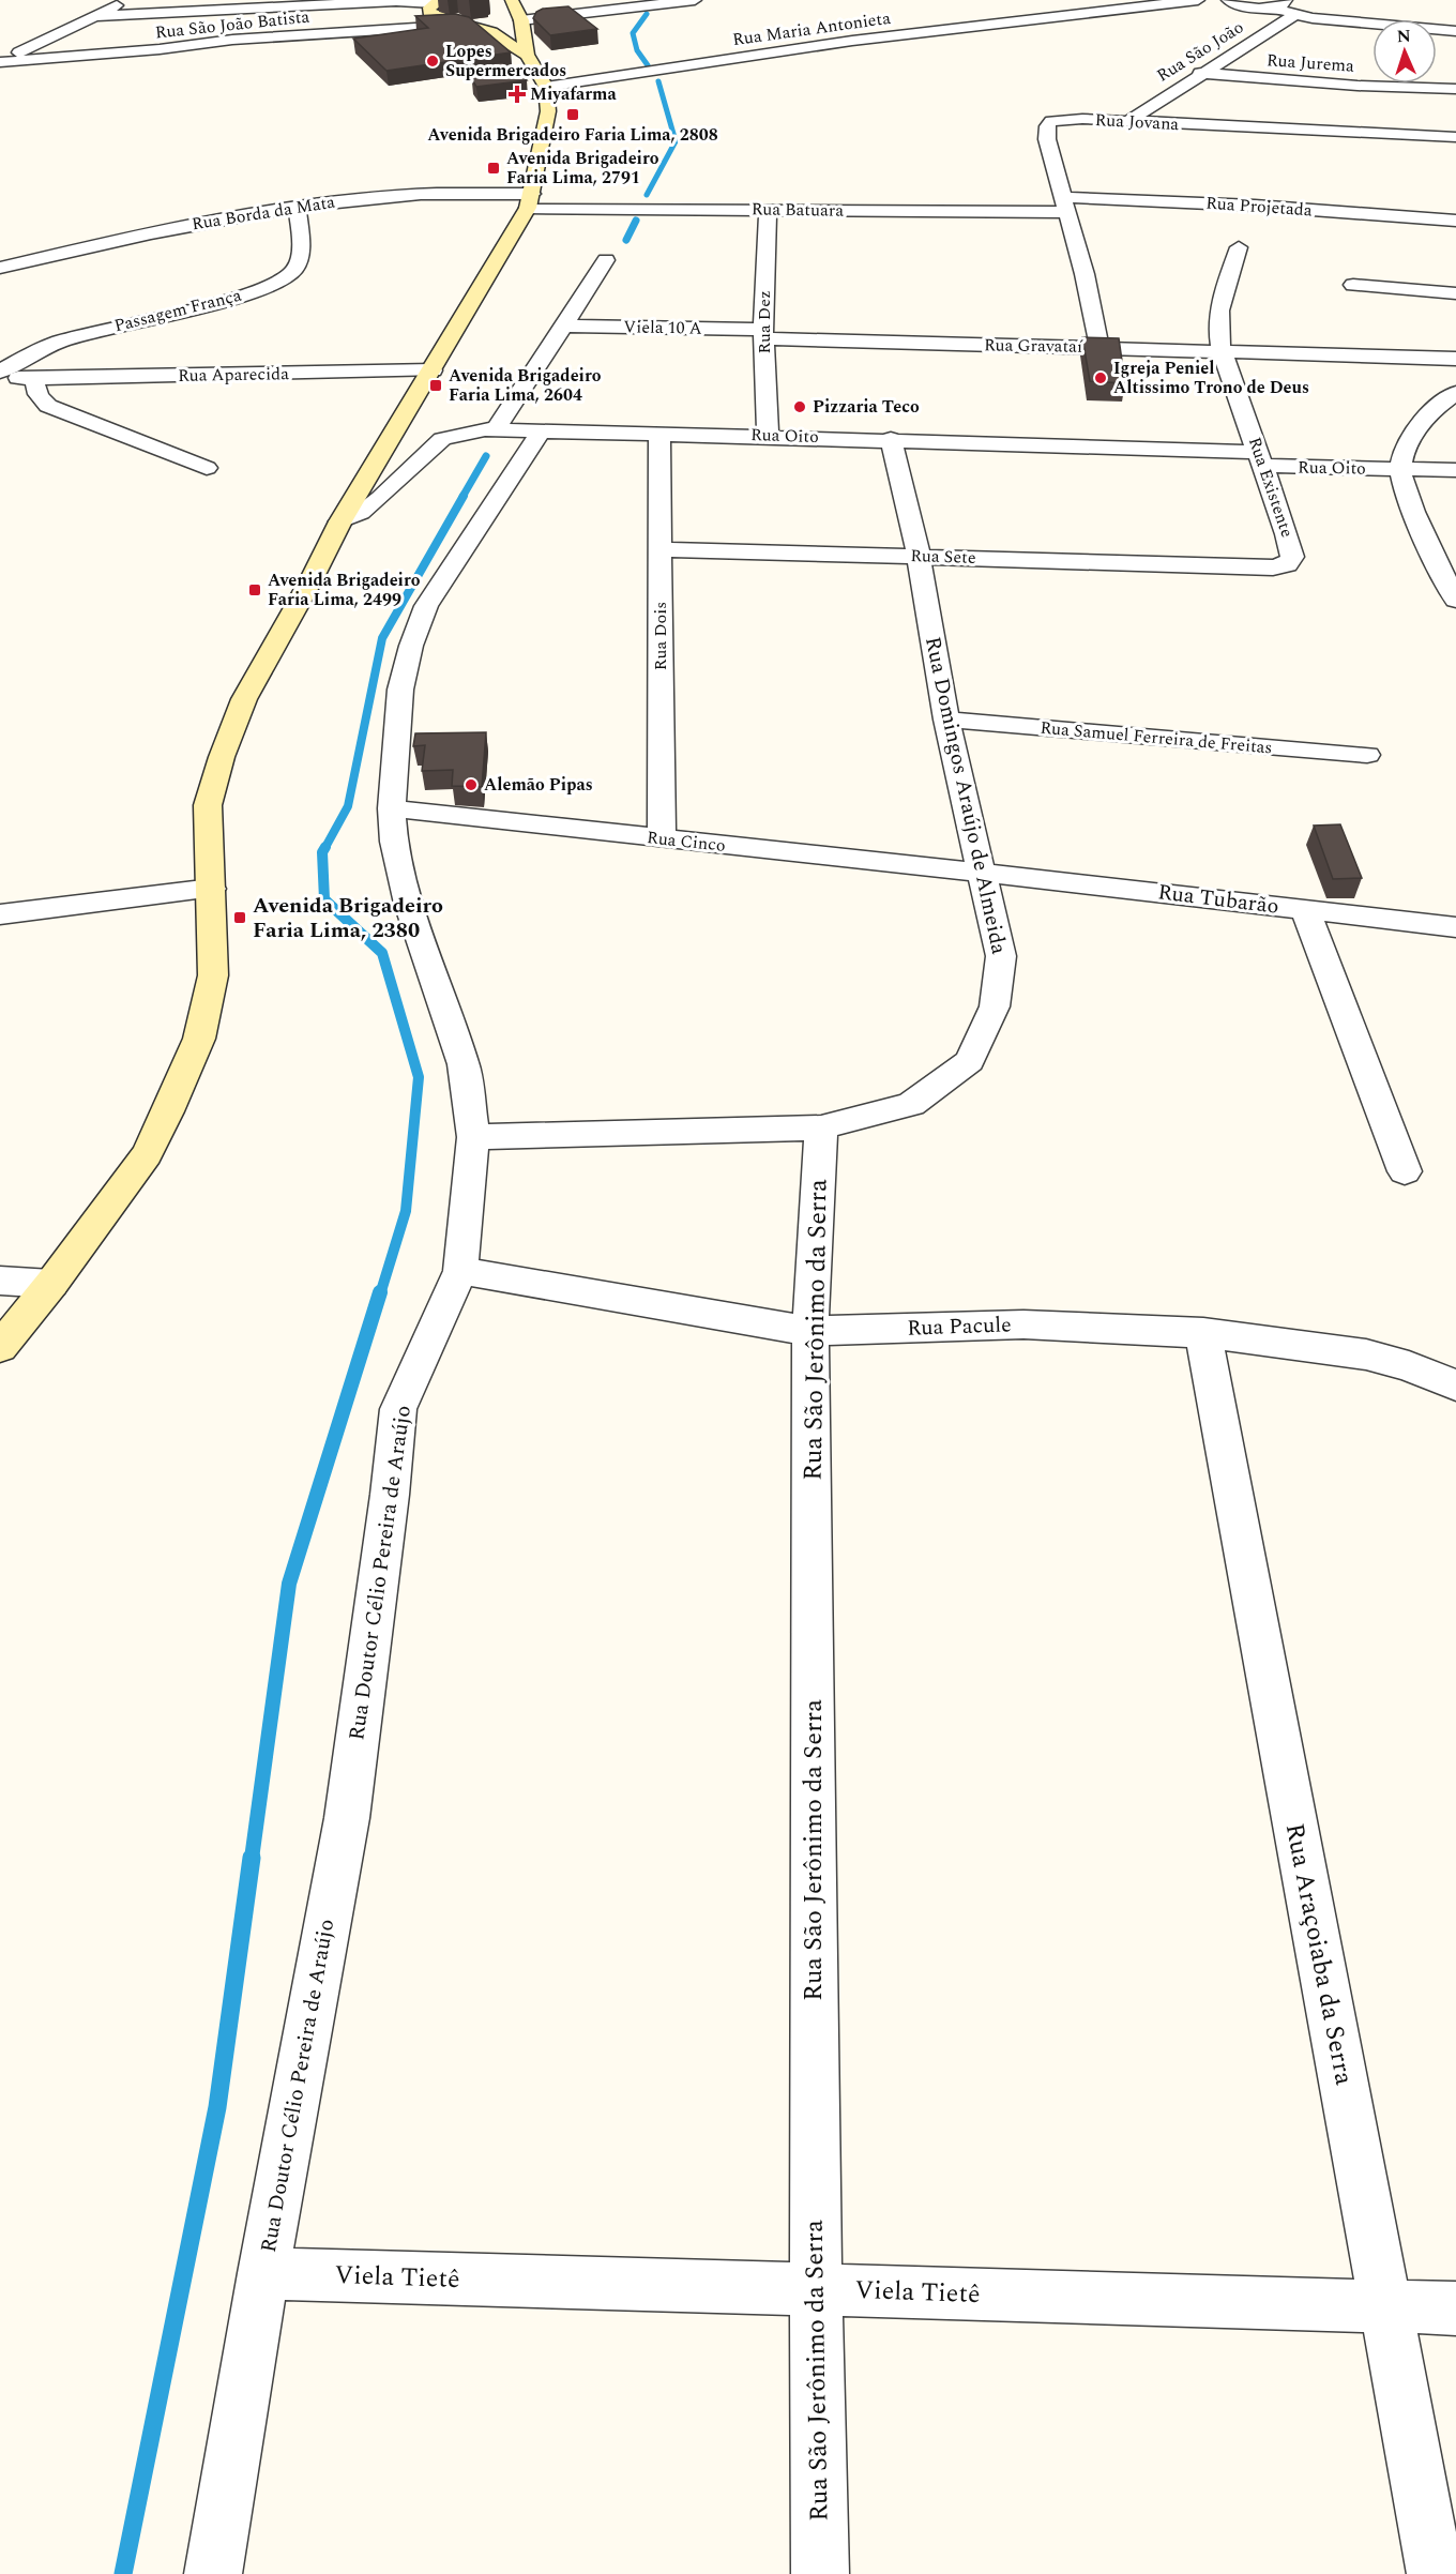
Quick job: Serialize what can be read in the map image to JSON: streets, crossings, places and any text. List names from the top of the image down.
{
  "streets": {
    "street": [
      "Rua São João Batista",
      "Rua Maria Antonieta",
      "Rua São João",
      "Rua Jurema",
      "Rua Jovana",
      "Rua Projetada",
      "Rua Batuara",
      "Rua Borda da Mata",
      "Passagem França",
      "Rua Dez",
      "Viela 10 A",
      "Rua Gravataí",
      "Rua Aparecida",
      "Rua Oito",
      "Rua Existente",
      "Rua Sete",
      "Rua Dois",
      "Rua Samuel Ferreira de Freitas",
      "Rua Domingos Araújo de Almeida",
      "Rua Cinco",
      "Rua Tubarão",
      "Rua Pacule",
      "Rua São Jerônimo da Serra",
      "Rua Doutor Célio Pereira de Araújo",
      "Rua Araçoiaba da Serra",
      "Viela Tietê"
    ]
  },
  "crossings": [
    ["Rua São João", "Rua Jurema"],
    ["Rua São João", "Rua Jovana"],
    ["Rua Jovana", "Rua Projetada"],
    ["Rua Jovana", "Rua Batuara"],
    ["Rua Jovana", "Rua Gravataí"],
    ["Rua Projetada", "Rua Batuara"],
    ["Rua Batuara", "Rua Borda da Mata"],
    ["Rua Batuara", "Rua Dez"],
    ["Rua Borda da Mata", "Passagem França"],
    ["Rua Dez", "Viela 10 A"],
    ["Rua Dez", "Rua Gravataí"],
    ["Rua Dez", "Rua Oito"],
    ["Viela 10 A", "Rua Gravataí"],
    ["Rua Gravataí", "Rua Existente"],
    ["Rua Oito", "Rua Existente"],
    ["Rua Oito", "Rua Dois"],
    ["Rua Oito", "Rua Domingos Araújo de Almeida"],
    ["Rua Oito", "Rua Doutor Célio Pereira de Araújo"],
    ["Rua Existente", "Rua Sete"],
    ["Rua Sete", "Rua Dois"],
    ["Rua Sete", "Rua Domingos Araújo de Almeida"],
    ["Rua Dois", "Rua Cinco"],
    ["Rua Samuel Ferreira de Freitas", "Rua Domingos Araújo de Almeida"],
    ["Rua Domingos Araújo de Almeida", "Rua Cinco"],
    ["Rua Domingos Araújo de Almeida", "Rua Tubarão"],
    ["Rua Domingos Araújo de Almeida", "Rua São Jerônimo da Serra"],
    ["Rua Domingos Araújo de Almeida", "Rua Doutor Célio Pereira de Araújo"],
    ["Rua Cinco", "Rua Tubarão"],
    ["Rua Cinco", "Rua Doutor Célio Pereira de Araújo"],
    ["Rua Pacule", "Rua São Jerônimo da Serra"],
    ["Rua Pacule", "Rua Doutor Célio Pereira de Araújo"],
    ["Rua Pacule", "Rua Araçoiaba da Serra"],
    ["Rua São Jerônimo da Serra", "Viela Tietê"],
    ["Rua Doutor Célio Pereira de Araújo", "Viela Tietê"],
    ["Rua Araçoiaba da Serra", "Viela Tietê"]
  ],
  "places": {
    "other": [
      "Lopes Supermercados",
      "Igreja Peniel Altissimo Trono de Deus",
      "Pizzaria Teco",
      "Alemão Pipas"
    ],
    "health": ["Miyafarma"],
    "transit": [
      "Avenida Brigadeiro Faria Lima, 2808",
      "Avenida Brigadeiro Faria Lima, 2791",
      "Avenida Brigadeiro Faria Lima, 2604",
      "Avenida Brigadeiro Faria Lima, 2499",
      "Avenida Brigadeiro Faria Lima, 2380"
    ]
  },
  "north": "top"
}
